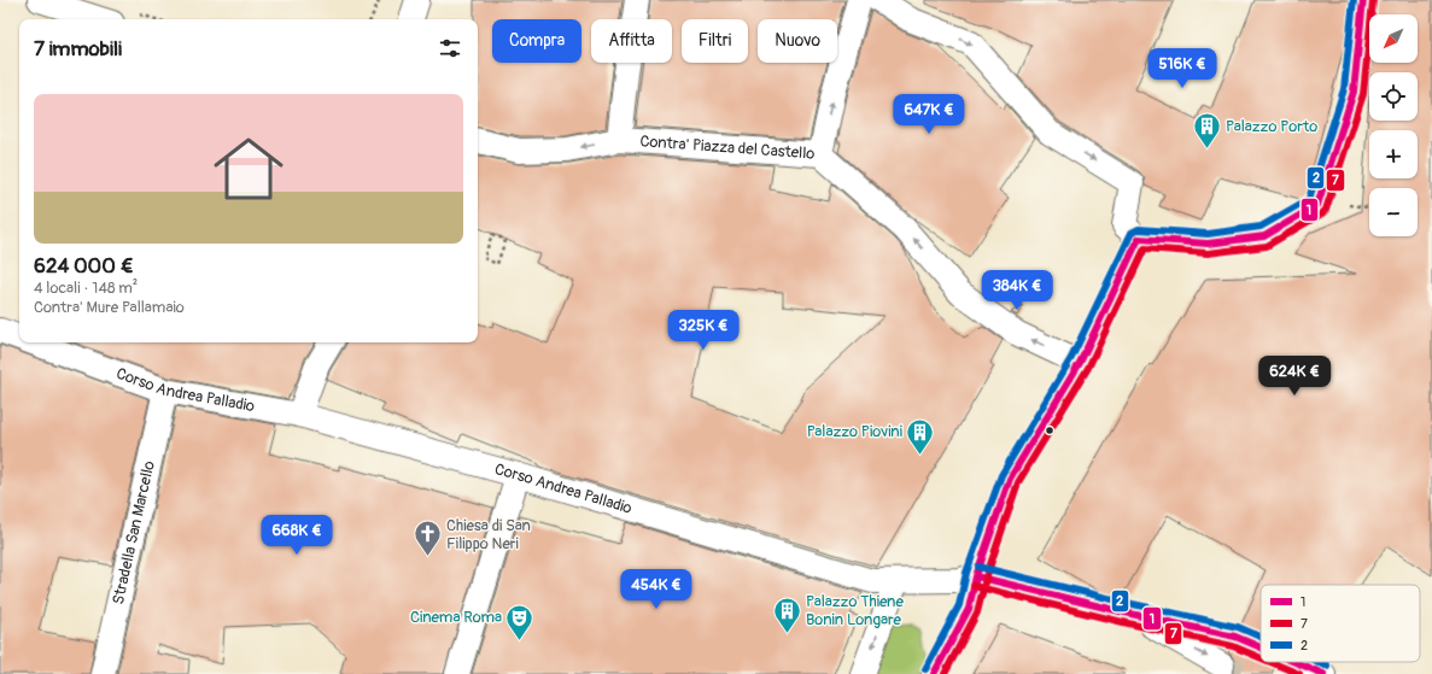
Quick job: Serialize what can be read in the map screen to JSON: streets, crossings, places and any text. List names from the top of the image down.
{
  "streets": {
    "street": ["Contra' Piazza del Castello", "Corso Andrea Palladio", "Stradella San Marcello"]
  },
  "crossings": [
    ["Corso Andrea Palladio", "Stradella San Marcello"]
  ],
  "one_way": ["Contra' Piazza del Castello"],
  "places": {
    "building": ["Palazzo Porto", "Palazzo Piovini", "Palazzo Thiene Bonin Longare"],
    "church": ["Chiesa di San Filippo Neri"],
    "theatre": ["Cinema Roma"]
  },
  "lines": ["transit line 1", "transit line 2", "transit line 7"],
  "legend": ["1", "7", "2"],
  "north": "bottom left",
  "page": {
    "map_buttons": ["+", "−"],
    "chip": [
      "Compra",
      "Affitta",
      "Filtri",
      "Nuovo"
    ],
    "heading": "7 immobili",
    "price": [
      "516K €",
      "647K €",
      "384K €",
      "325K €",
      "624K €",
      "668K €",
      "454K €"
    ],
    "list": [
      {
        "name": "624 000 €",
        "note": "4 locali · 148 m² · Contra' Mure Pallamaio"
      }
    ]
  }
}
